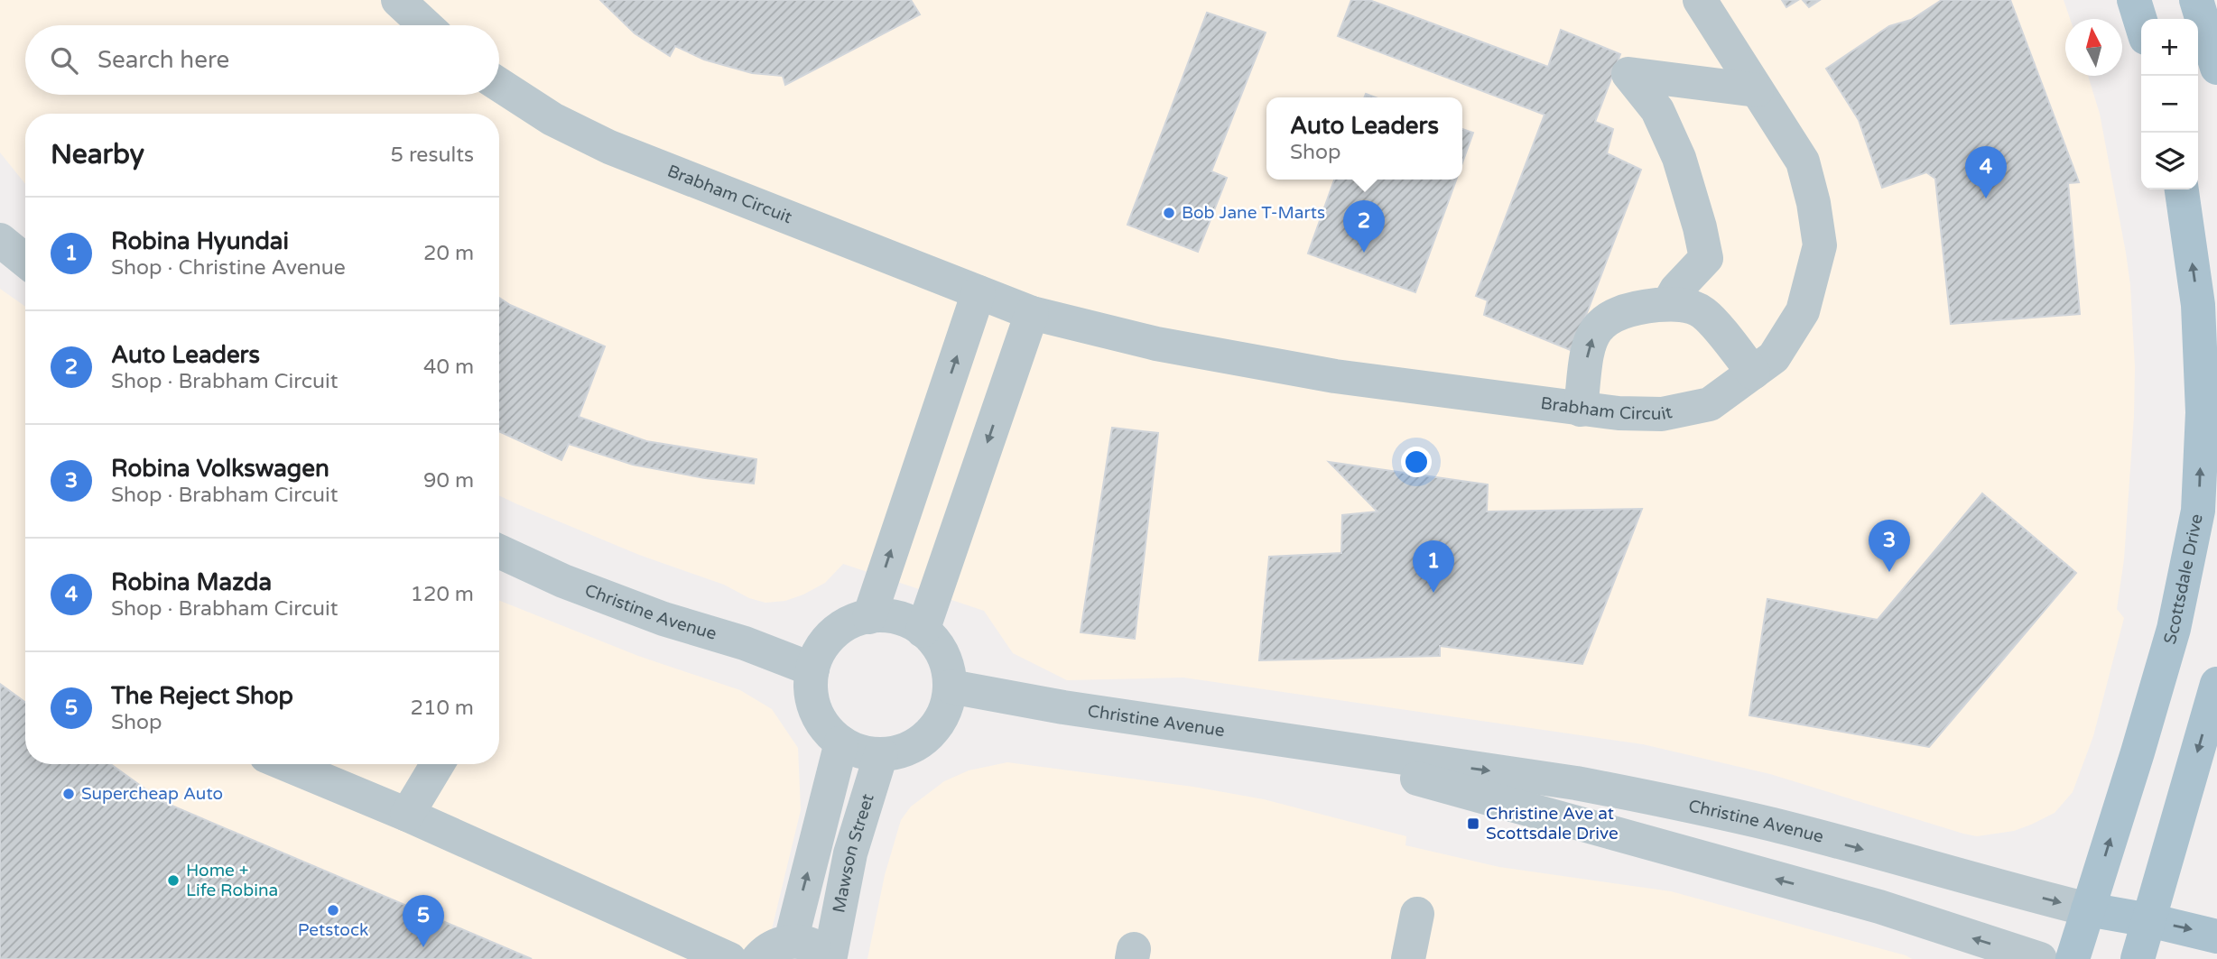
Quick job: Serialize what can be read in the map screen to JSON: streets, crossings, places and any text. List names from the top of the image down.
{
  "streets": {
    "main road": ["Scottsdale Drive", "Christine Avenue"],
    "street": ["Brabham Circuit", "Mawson Street"]
  },
  "crossings": [
    ["Scottsdale Drive", "Christine Avenue"],
    ["Christine Avenue", "Mawson Street"]
  ],
  "places": {
    "other": [
      "Bob Jane T-Marts",
      "Supercheap Auto",
      "Home + Life Robina",
      "Petstock"
    ],
    "transit": ["Christine Ave at Scottsdale Drive"]
  },
  "north": "top",
  "page": {
    "map_buttons": ["+", "−"],
    "search": "Search here",
    "popup": ["Auto Leaders", "Shop"],
    "heading": ["Nearby", "5 results"],
    "pins": [
      "4",
      "2",
      "3",
      "1",
      "5"
    ],
    "list": [
      {
        "mark": "1",
        "name": "Robina Hyundai",
        "note": "Shop · Christine Avenue",
        "value": "20 m"
      },
      {
        "mark": "2",
        "name": "Auto Leaders",
        "note": "Shop · Brabham Circuit",
        "value": "40 m"
      },
      {
        "mark": "3",
        "name": "Robina Volkswagen",
        "note": "Shop · Brabham Circuit",
        "value": "90 m"
      },
      {
        "mark": "4",
        "name": "Robina Mazda",
        "note": "Shop · Brabham Circuit",
        "value": "120 m"
      },
      {
        "mark": "5",
        "name": "The Reject Shop",
        "note": "Shop",
        "value": "210 m"
      }
    ]
  }
}
